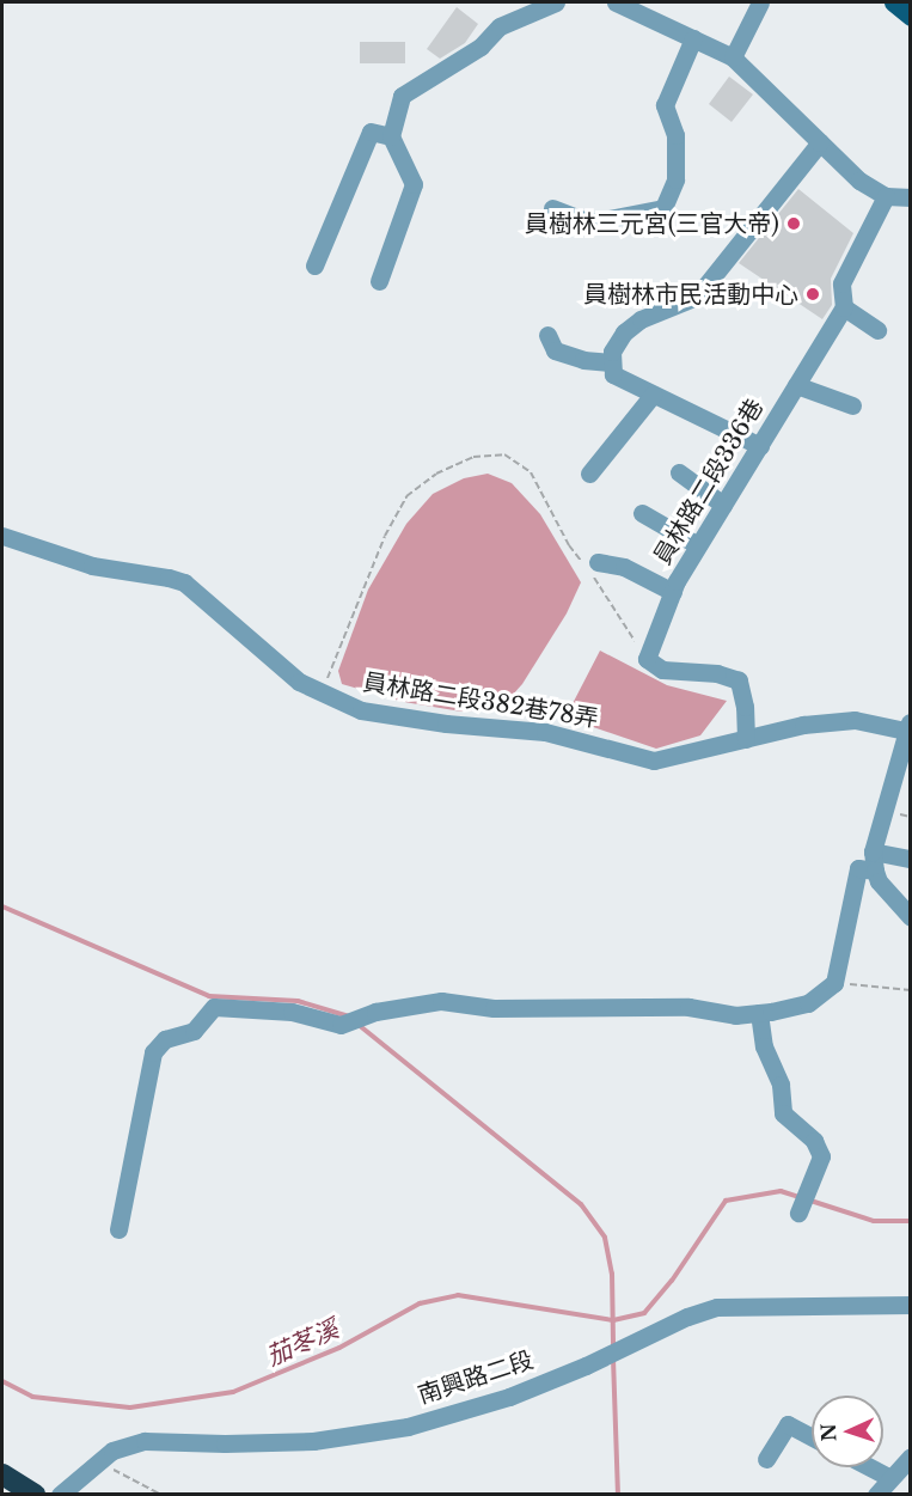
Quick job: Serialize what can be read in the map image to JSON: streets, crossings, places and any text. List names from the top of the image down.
{
  "streets": {
    "street": ["員林路二段336巷", "員林路二段382巷78弄", "南興路二段"]
  },
  "water": ["茄苳溪"],
  "places": ["員樹林三元宮(三官大帝)", "員樹林市民活動中心"],
  "north": "left"
}
